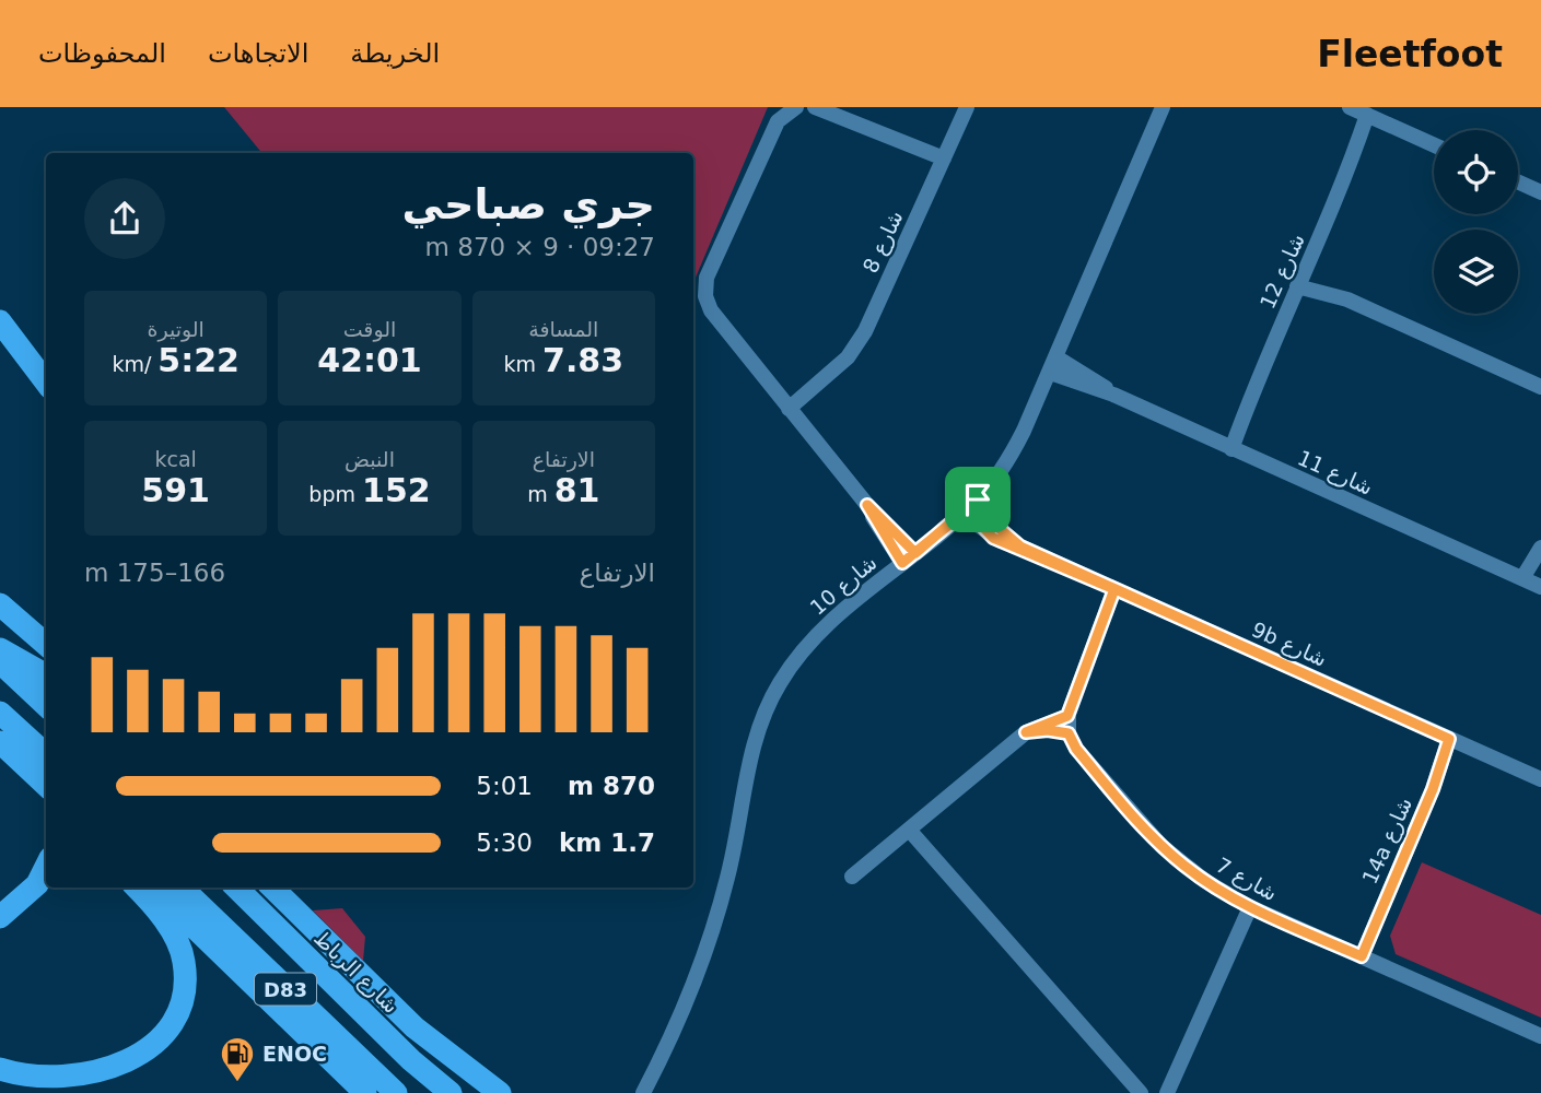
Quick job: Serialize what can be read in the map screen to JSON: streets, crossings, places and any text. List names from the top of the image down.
{
  "streets": {
    "highway": ["شارع الرباط", "D83"],
    "street": [
      "شارع 8",
      "شارع 12",
      "شارع 11",
      "شارع 10",
      "9b شارع",
      "14a شارع",
      "شارع 7"
    ]
  },
  "crossings": [
    ["شارع 12", "شارع 11"],
    ["شارع 11", "شارع 10"],
    ["شارع 10", "9b شارع"],
    ["9b شارع", "14a شارع"],
    ["14a شارع", "شارع 7"]
  ],
  "places": {
    "fuel station": ["ENOC"]
  },
  "page": {
    "header": "Fleetfoot",
    "nav": ["الخريطة", "الاتجاهات", "المحفوظات"],
    "heading": ["جري صباحي", "09:27 · 9 × 870 m"],
    "stats": [
      ["المسافة", "7.83 km"],
      ["الوقت", "42:01"],
      ["الوتيرة", "5:22 /km"],
      ["الارتفاع", "81 m"],
      ["النبض", "152 bpm"],
      ["kcal", "591"]
    ],
    "chart": ["الارتفاع", "166–175 m"],
    "list": [
      {
        "name": "870 m",
        "note": "5:01"
      },
      {
        "name": "1.7 km",
        "note": "5:30"
      }
    ]
  }
}
